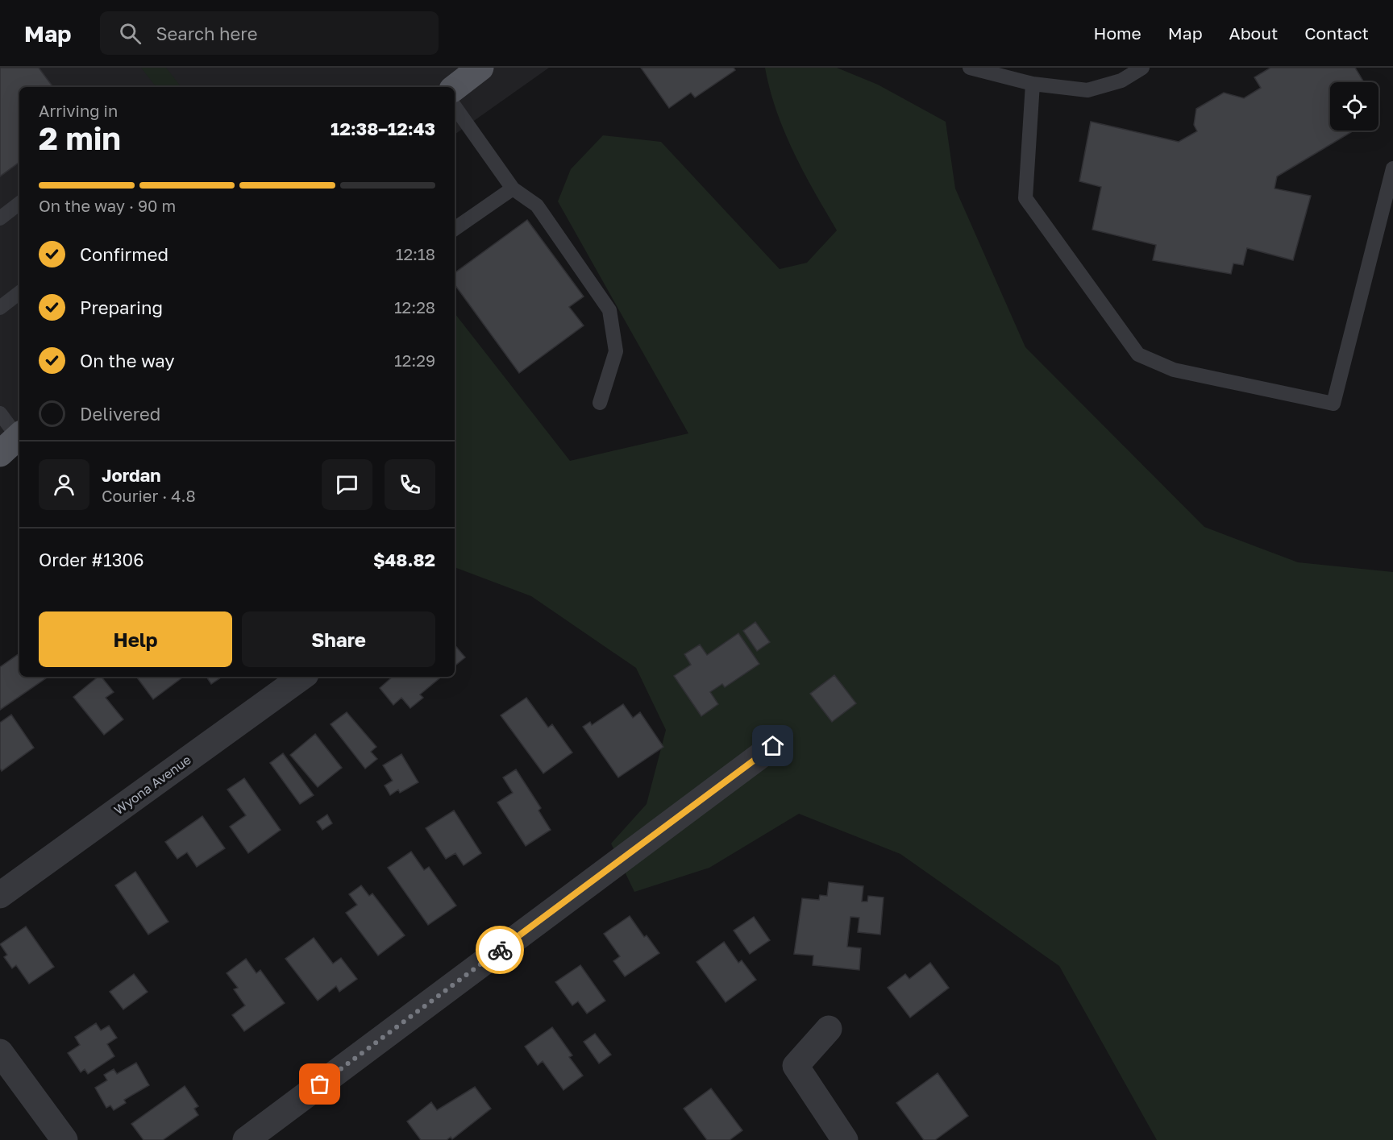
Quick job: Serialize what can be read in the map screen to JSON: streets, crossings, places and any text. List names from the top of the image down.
{
  "streets": {
    "street": ["Wyona Avenue"]
  },
  "page": {
    "header": "Map",
    "search": "Search here",
    "nav": [
      "Home",
      "Map",
      "About",
      "Contact"
    ],
    "heading": ["2 min", "Arriving in", "12:38–12:43"],
    "panel": [
      "Jordan",
      "Courier · 4.8",
      "Order #1306",
      "$48.82"
    ],
    "bar": "On the way · 90 m",
    "list": [
      ["Confirmed", "12:18"],
      ["Preparing", "12:28"],
      ["On the way", "12:29"],
      "Delivered"
    ],
    "buttons": ["Help", "Share"]
  }
}
